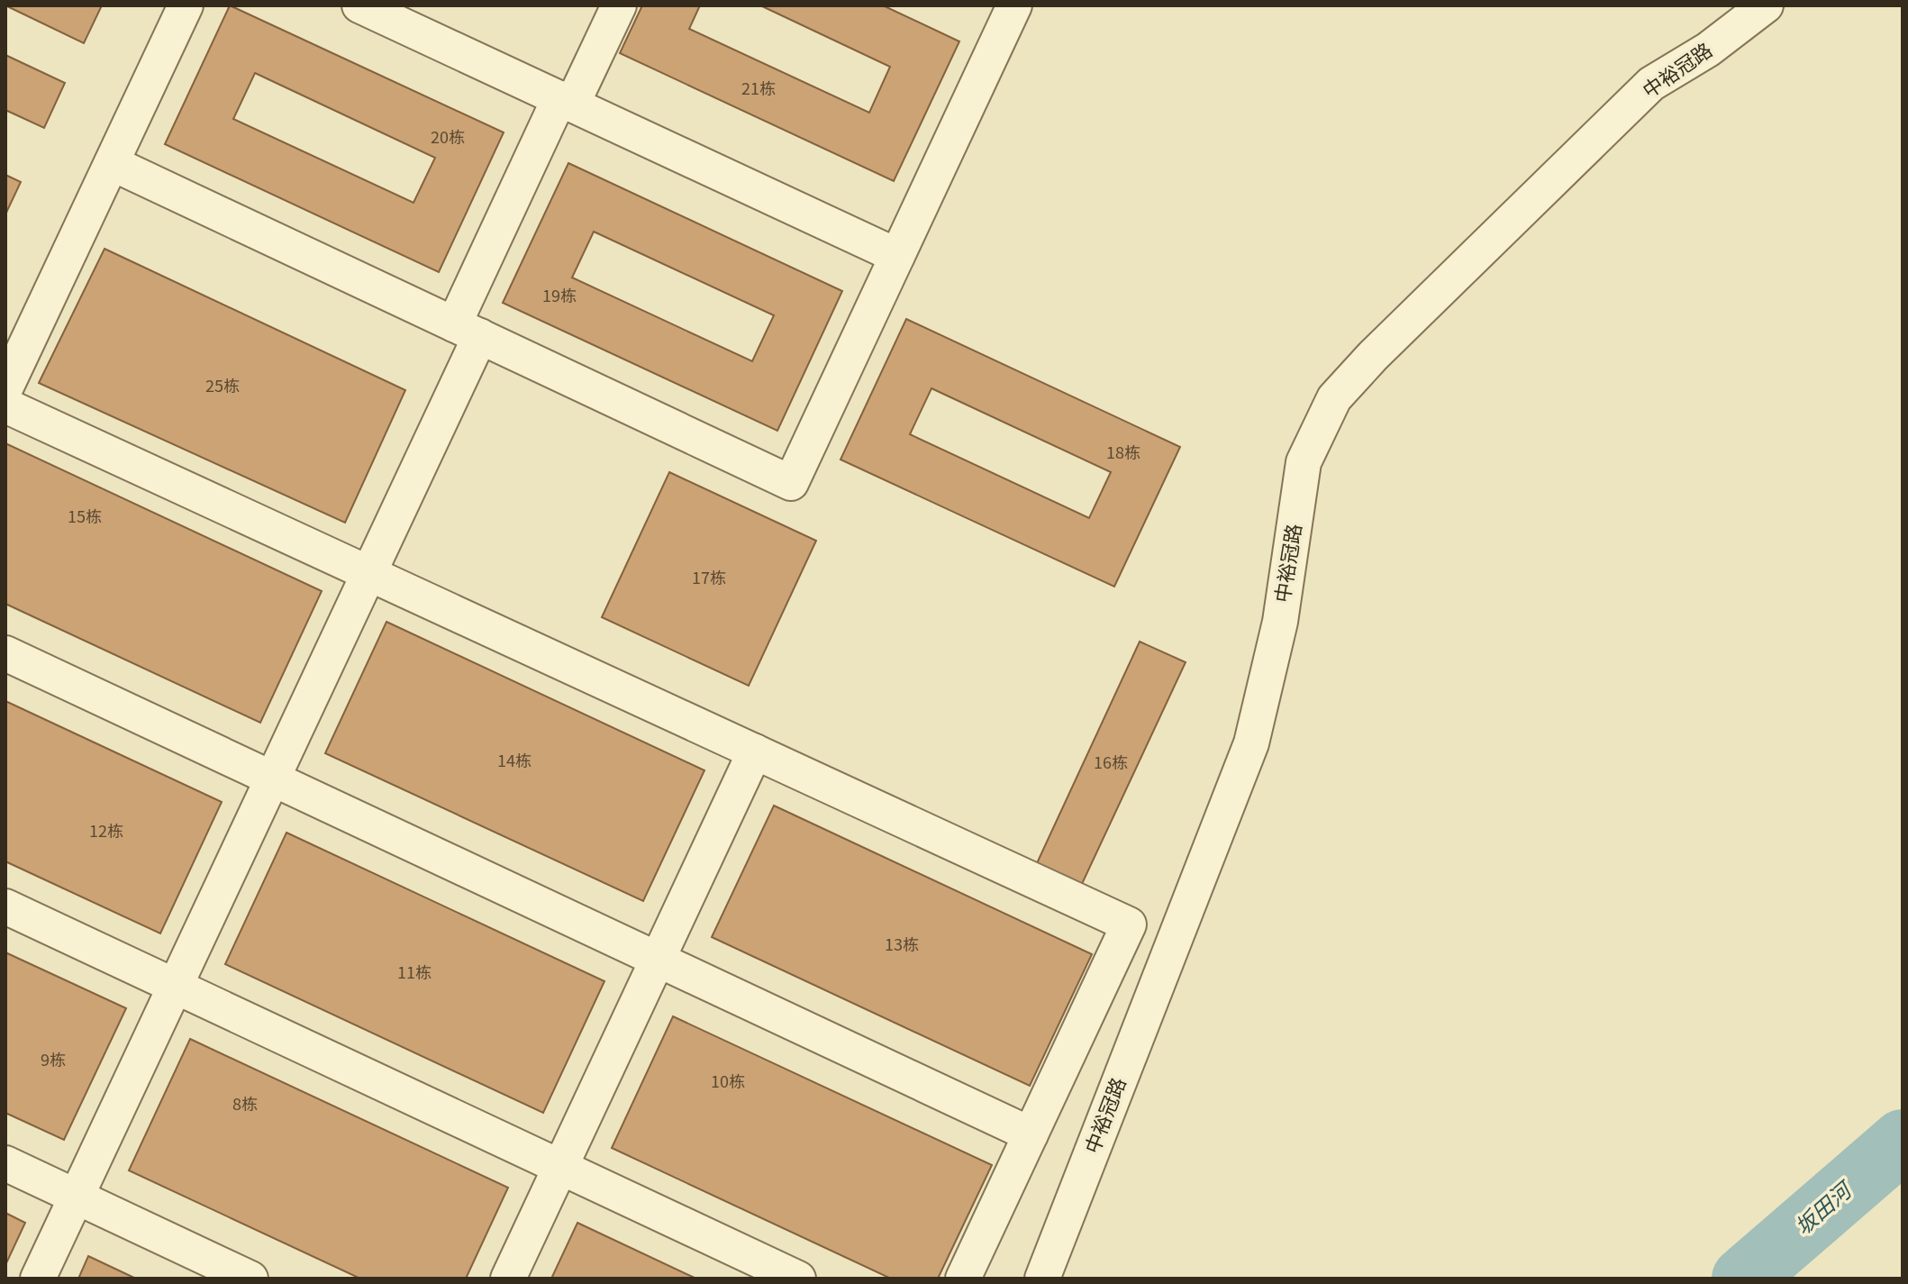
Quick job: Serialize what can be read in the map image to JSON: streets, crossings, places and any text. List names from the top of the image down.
{
  "streets": {
    "street": ["中裕冠路"]
  },
  "water": ["坂田河"],
  "house_numbers": [
    "21栋",
    "20栋",
    "19栋",
    "25栋",
    "18栋",
    "15栋",
    "17栋",
    "14栋",
    "16栋",
    "12栋",
    "13栋",
    "11栋",
    "9栋",
    "10栋",
    "8栋"
  ]
}
